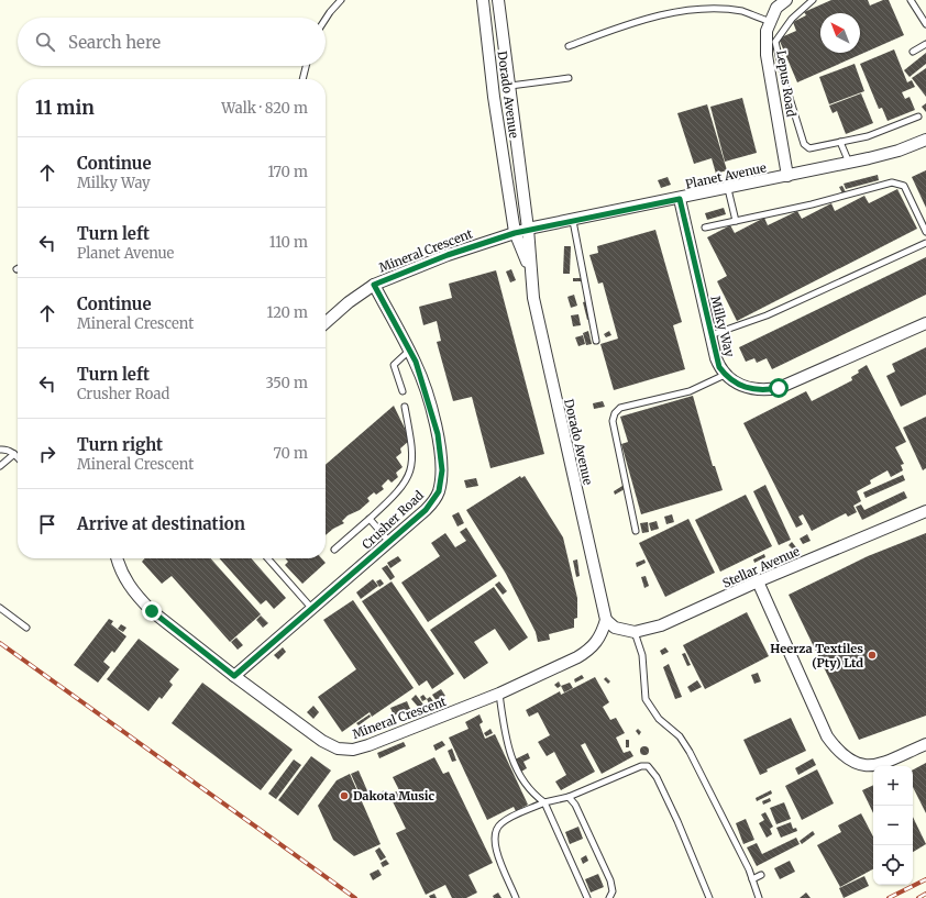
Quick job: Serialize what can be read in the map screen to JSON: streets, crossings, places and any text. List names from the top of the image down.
{
  "streets": {
    "street": [
      "Lepus Road",
      "Dorado Avenue",
      "Planet Avenue",
      "Mineral Crescent",
      "Milky Way",
      "Crusher Road",
      "Stellar Avenue"
    ]
  },
  "crossings": [
    ["Lepus Road", "Planet Avenue"],
    ["Dorado Avenue", "Planet Avenue"],
    ["Dorado Avenue", "Mineral Crescent"],
    ["Dorado Avenue", "Stellar Avenue"],
    ["Planet Avenue", "Mineral Crescent"],
    ["Planet Avenue", "Milky Way"],
    ["Mineral Crescent", "Crusher Road"],
    ["Mineral Crescent", "Stellar Avenue"]
  ],
  "places": ["Heerza Textiles (Pty) Ltd", "Dakota Music"],
  "north": "top left",
  "page": {
    "search": "Search here",
    "heading": ["11 min", "Walk · 820 m"],
    "list": [
      ["Continue", "Milky Way", "170 m"],
      ["Turn left", "Planet Avenue", "110 m"],
      ["Continue", "Mineral Crescent", "120 m"],
      ["Turn left", "Crusher Road", "350 m"],
      ["Turn right", "Mineral Crescent", "70 m"],
      "Arrive at destination"
    ],
    "map_buttons": ["+", "−"]
  }
}
